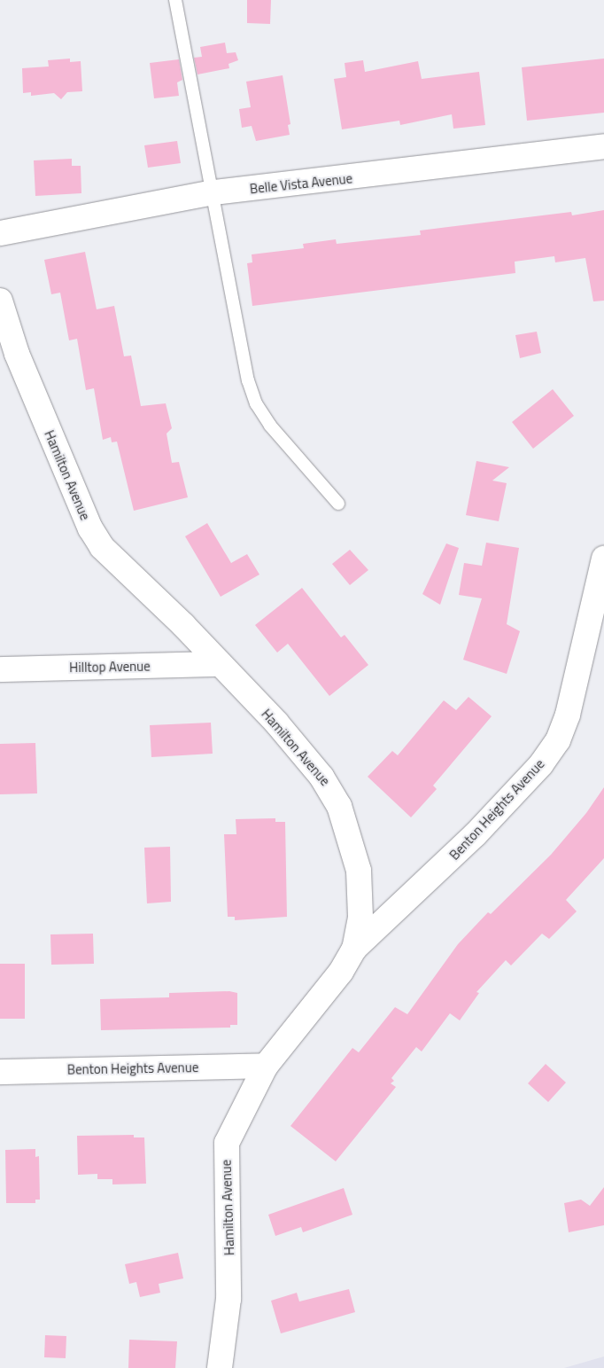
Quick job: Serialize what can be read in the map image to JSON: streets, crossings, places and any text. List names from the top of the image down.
{
  "streets": {
    "street": [
      "Belle Vista Avenue",
      "Hamilton Avenue",
      "Hilltop Avenue",
      "Benton Heights Avenue"
    ]
  },
  "crossings": [
    ["Hamilton Avenue", "Hilltop Avenue"],
    ["Hamilton Avenue", "Benton Heights Avenue"]
  ]
}
